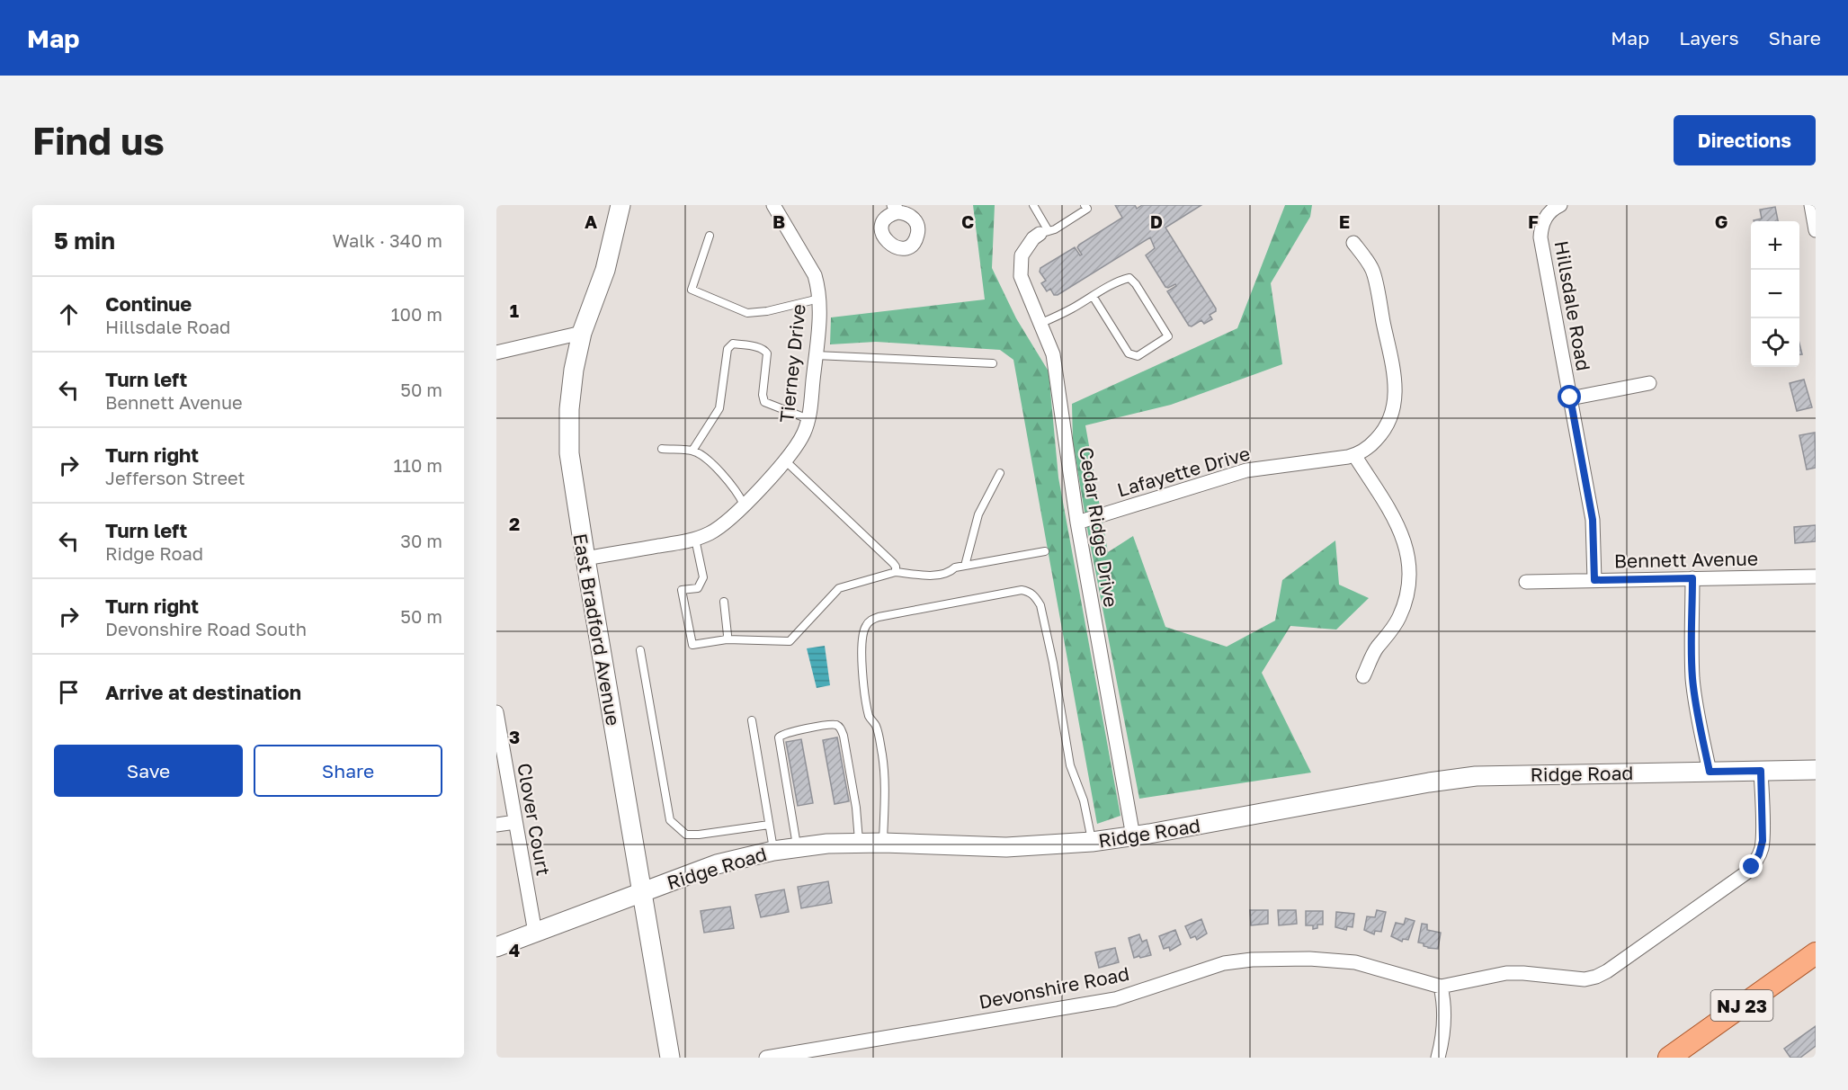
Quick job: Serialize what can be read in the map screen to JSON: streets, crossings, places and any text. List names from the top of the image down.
{
  "streets": {
    "main road": ["East Bradford Avenue", "Ridge Road", "NJ 23"],
    "street": [
      "Hillsdale Road",
      "Tierney Drive",
      "Lafayette Drive",
      "Cedar Ridge Drive",
      "Bennett Avenue",
      "Clover Court",
      "Devonshire Road"
    ]
  },
  "crossings": [
    ["Hillsdale Road", "Bennett Avenue"],
    ["Tierney Drive", "East Bradford Avenue"],
    ["Lafayette Drive", "Cedar Ridge Drive"],
    ["Cedar Ridge Drive", "Ridge Road"],
    ["East Bradford Avenue", "Ridge Road"],
    ["Ridge Road", "Clover Court"]
  ],
  "page": {
    "header": "Map",
    "nav": ["Map", "Layers", "Share"],
    "buttons": [
      "Directions",
      ["Save", "Share"]
    ],
    "title": "Find us",
    "heading": ["5 min", "Walk · 340 m"],
    "map_buttons": ["+", "−"],
    "list": [
      ["Continue", "Hillsdale Road", "100 m"],
      ["Turn left", "Bennett Avenue", "50 m"],
      ["Turn right", "Jefferson Street", "110 m"],
      ["Turn left", "Ridge Road", "30 m"],
      ["Turn right", "Devonshire Road South", "50 m"],
      "Arrive at destination"
    ]
  },
  "grid": {
    "columns": [
      "A",
      "B",
      "C",
      "D",
      "E",
      "F",
      "G"
    ],
    "rows": [
      "1",
      "2",
      "3",
      "4"
    ]
  }
}
